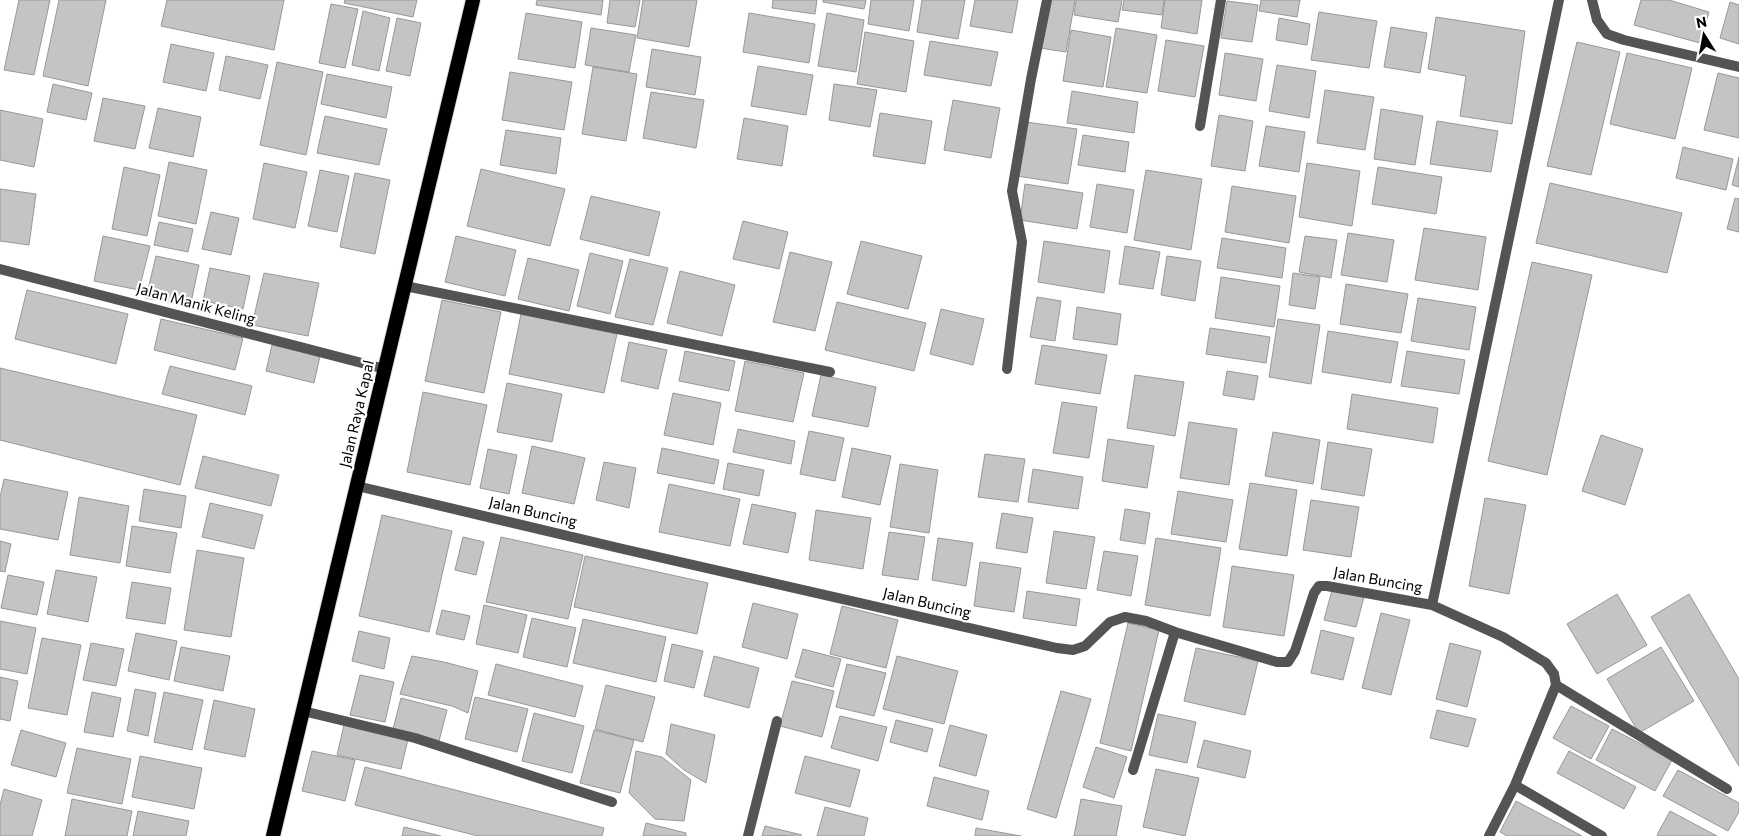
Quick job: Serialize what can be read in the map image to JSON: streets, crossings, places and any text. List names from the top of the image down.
{
  "streets": {
    "highway": ["Jalan Raya Kapal"],
    "street": ["Jalan Manik Keling", "Jalan Buncing"]
  },
  "crossings": [
    ["Jalan Manik Keling", "Jalan Raya Kapal"],
    ["Jalan Raya Kapal", "Jalan Buncing"]
  ],
  "north": "top"
}
